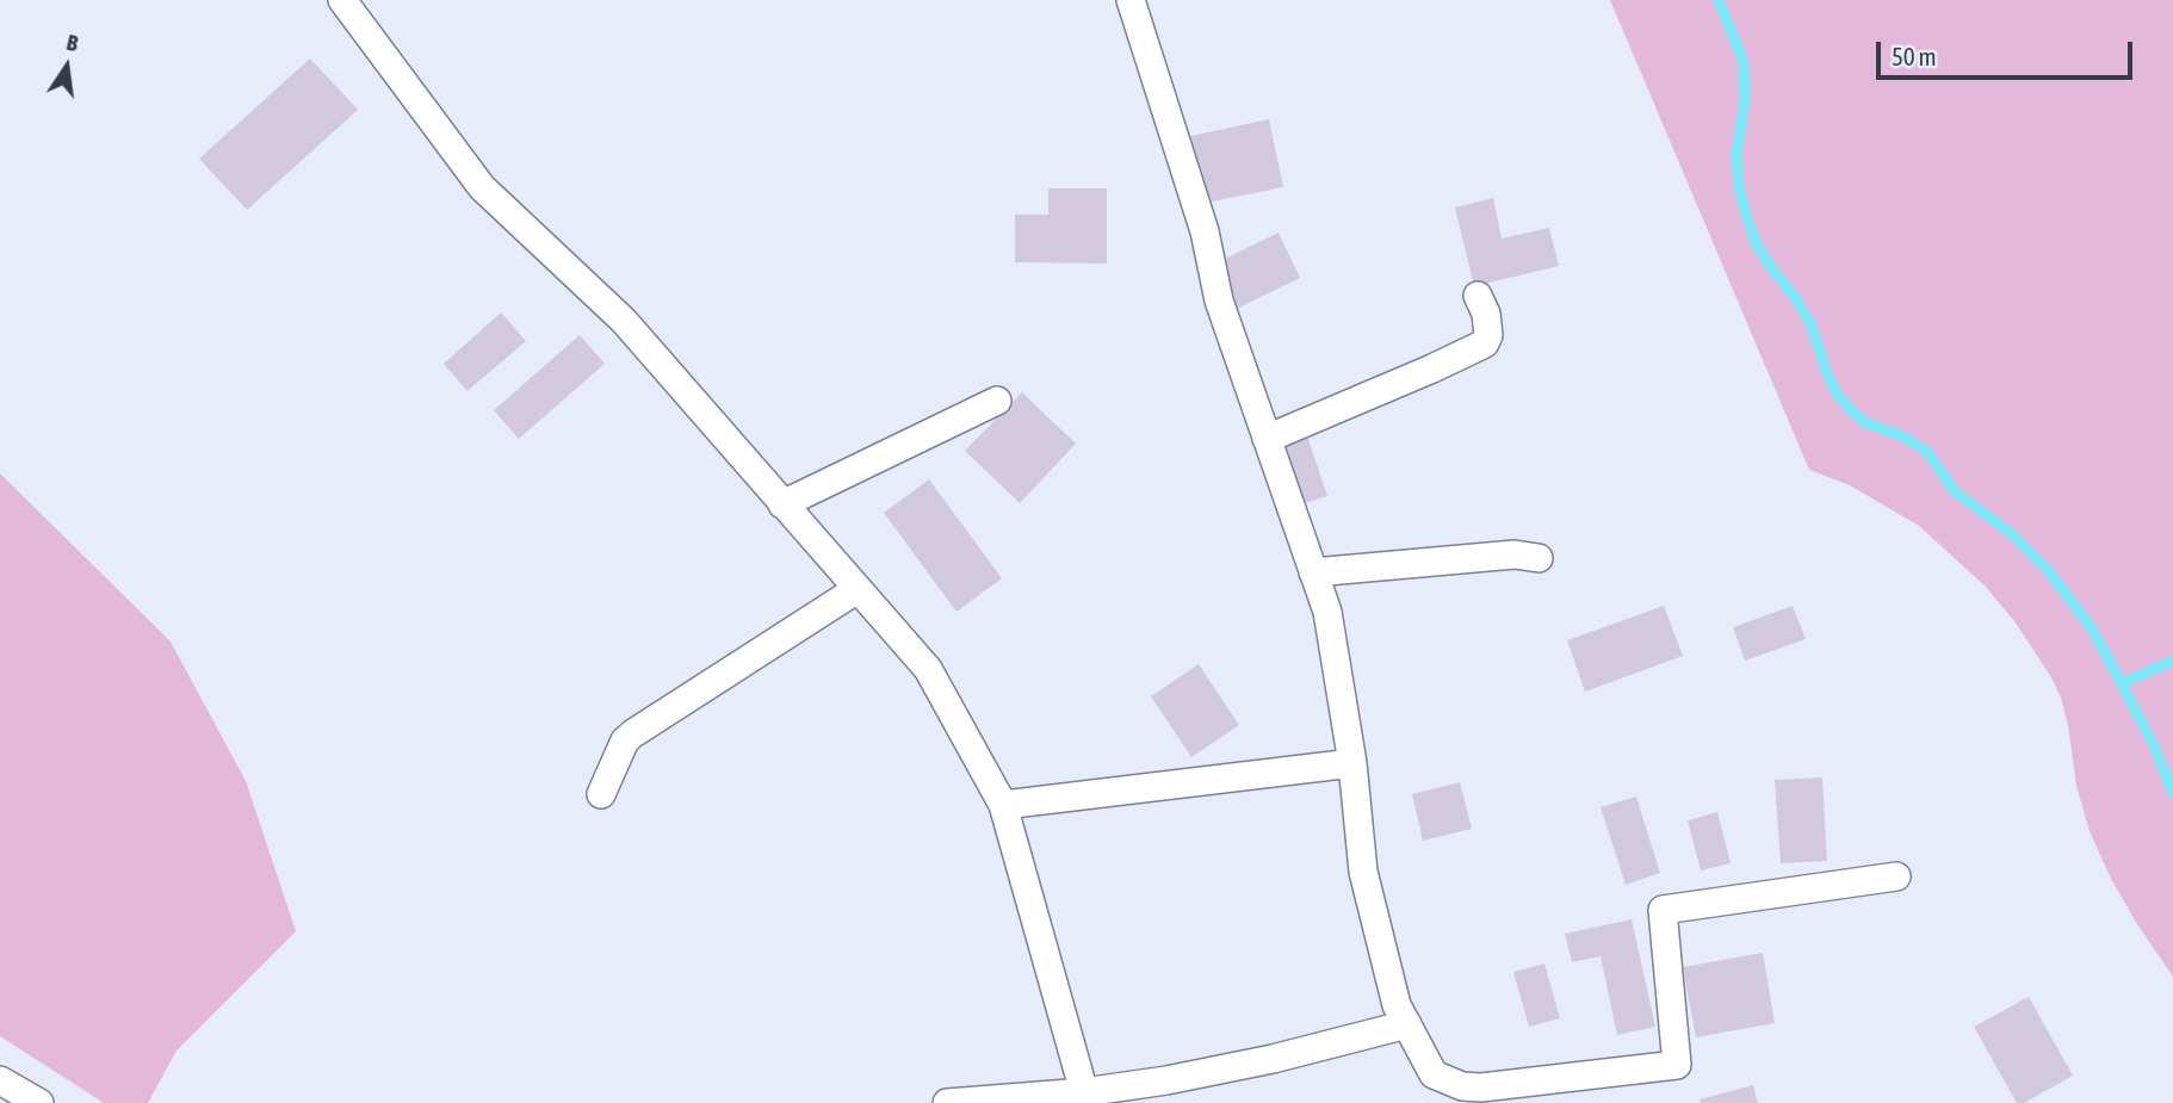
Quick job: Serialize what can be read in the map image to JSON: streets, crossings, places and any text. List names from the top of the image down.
{
  "scale_bar": "50 m",
  "north": "top"
}
